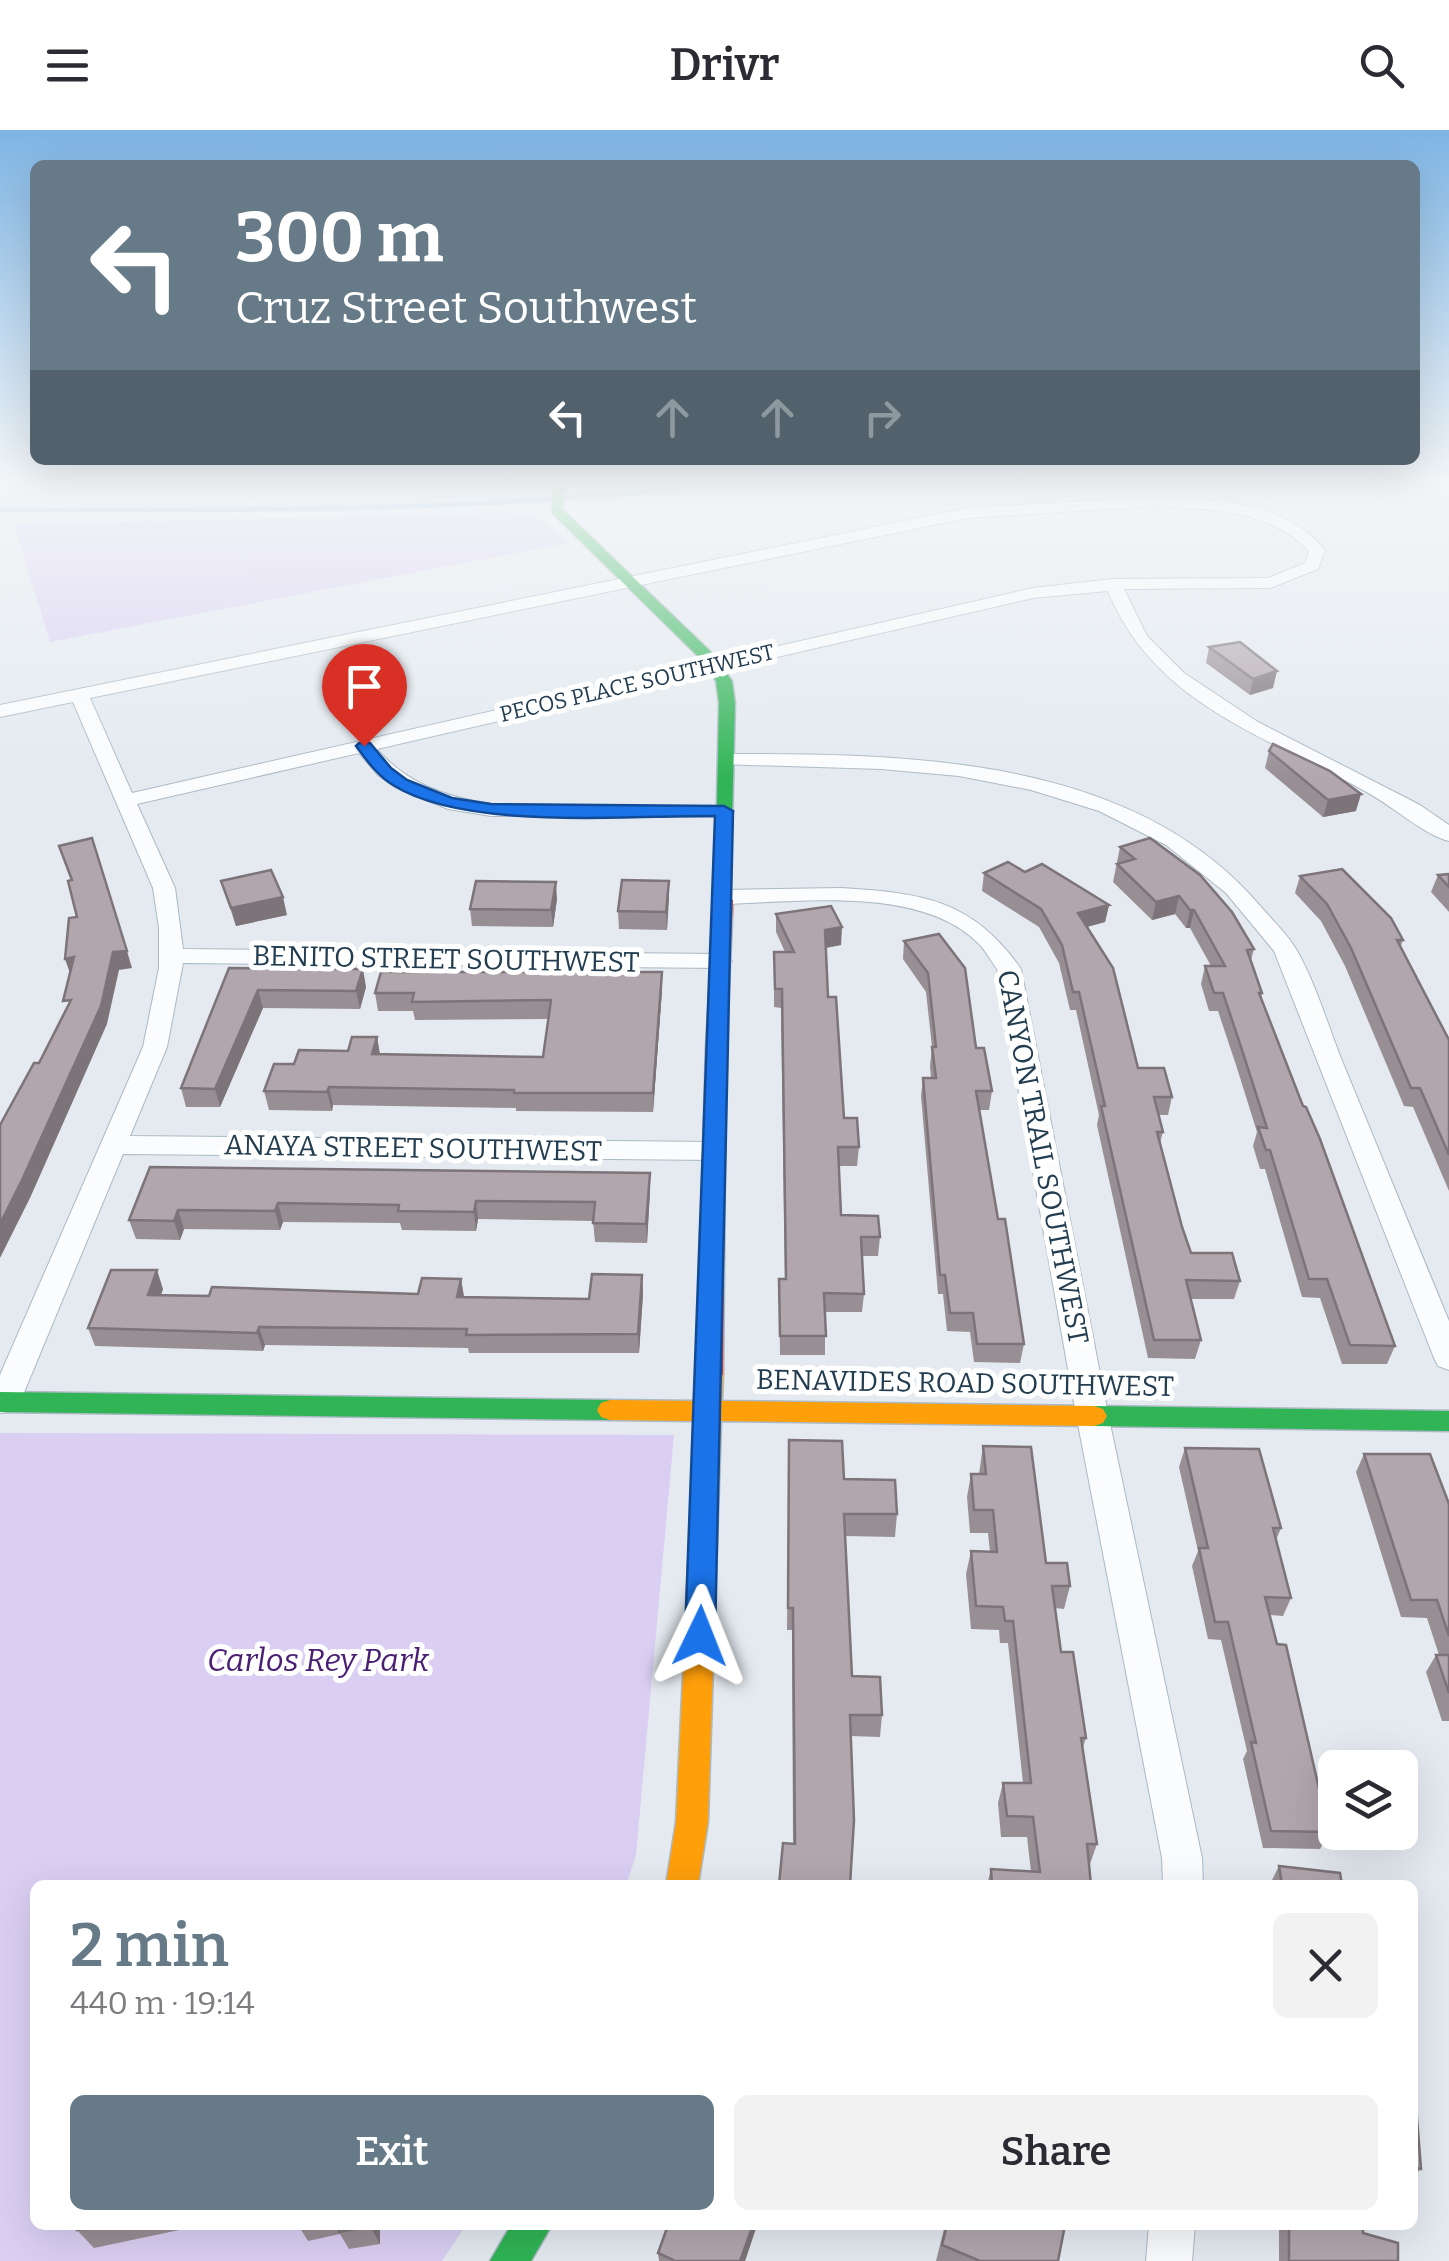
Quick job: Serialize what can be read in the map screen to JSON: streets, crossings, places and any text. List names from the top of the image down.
{
  "streets": {
    "street": [
      "PECOS PLACE SOUTHWEST",
      "BENITO STREET SOUTHWEST",
      "ANAYA STREET SOUTHWEST",
      "CANYON TRAIL SOUTHWEST",
      "BENAVIDES ROAD SOUTHWEST"
    ]
  },
  "crossings": [
    ["CANYON TRAIL SOUTHWEST", "BENAVIDES ROAD SOUTHWEST"]
  ],
  "parks": ["Carlos Rey Park"],
  "page": {
    "header": "Drivr",
    "turn": ["300 m", "Cruz Street Southwest"],
    "heading": ["2 min", "440 m · 19:14"],
    "buttons": ["Exit", "Share"]
  }
}
